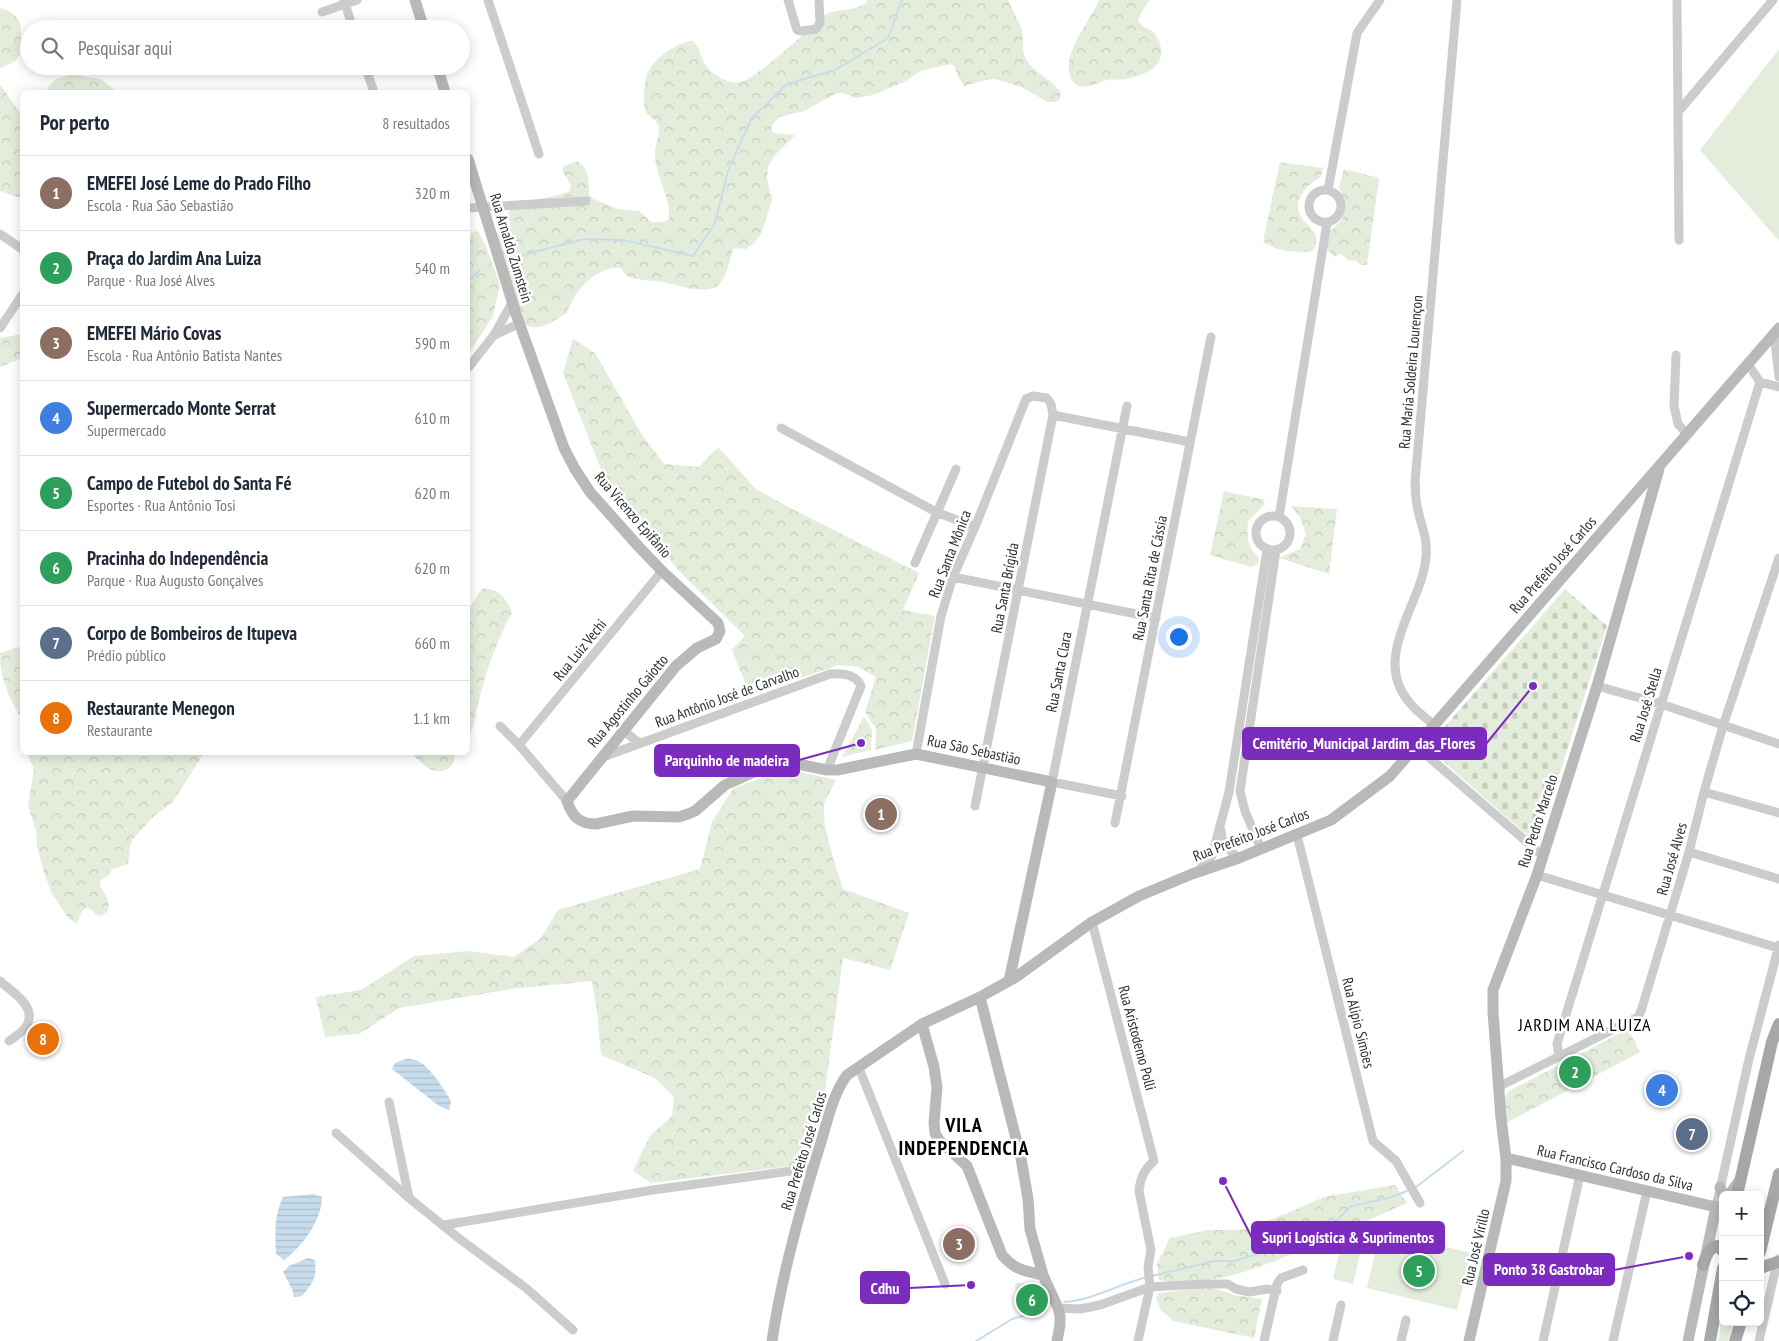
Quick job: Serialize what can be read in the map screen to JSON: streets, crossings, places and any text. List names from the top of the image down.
{
  "streets": {
    "street": [
      "Rua Arnaldo Zumstein",
      "Rua Maria Soldeira Lourençon",
      "Rua Vicenzo Epifânio",
      "Rua Santa Mônica",
      "Rua Prefeito José Carlos",
      "Rua Santa Rita de Cássia",
      "Rua Santa Brígida",
      "Rua Luiz Vechi",
      "Rua Santa Clara",
      "Rua Antônio José de Carvalho",
      "Rua Agostinho Gaiotto",
      "Rua José Stella",
      "Rua São Sebastião",
      "Rua Pedro Marcelo",
      "Rua José Alves",
      "Rua Alipio Simões",
      "Rua Aristodemo Polli",
      "Rua Francisco Cardoso da Silva",
      "Rua José Virillo"
    ]
  },
  "crossings": [
    ["Rua Arnaldo Zumstein", "Rua Vicenzo Epifânio"],
    ["Rua Maria Soldeira Lourençon", "Rua Prefeito José Carlos"],
    ["Rua Vicenzo Epifânio", "Rua Luiz Vechi"],
    ["Rua Vicenzo Epifânio", "Rua Agostinho Gaiotto"],
    ["Rua Santa Mônica", "Rua Santa Brígida"],
    ["Rua Santa Mônica", "Rua São Sebastião"],
    ["Rua Prefeito José Carlos", "Rua Santa Clara"],
    ["Rua Prefeito José Carlos", "Rua Pedro Marcelo"],
    ["Rua Prefeito José Carlos", "Rua Alipio Simões"],
    ["Rua Prefeito José Carlos", "Rua Aristodemo Polli"],
    ["Rua Santa Rita de Cássia", "Rua São Sebastião"],
    ["Rua Santa Brígida", "Rua São Sebastião"],
    ["Rua Santa Clara", "Rua São Sebastião"],
    ["Rua Antônio José de Carvalho", "Rua Agostinho Gaiotto"],
    ["Rua Antônio José de Carvalho", "Rua São Sebastião"],
    ["Rua Agostinho Gaiotto", "Rua São Sebastião"],
    ["Rua José Stella", "Rua José Alves"],
    ["Rua Pedro Marcelo", "Rua José Alves"],
    ["Rua Pedro Marcelo", "Rua Francisco Cardoso da Silva"],
    ["Rua Pedro Marcelo", "Rua José Virillo"],
    ["Rua Francisco Cardoso da Silva", "Rua José Virillo"]
  ],
  "districts": ["JARDIM ANA LUIZA", "VILA INDEPENDENCIA"],
  "places": [
    "Cemitério_Municipal Jardim_das_Flores",
    "Parquinho de madeira",
    "Supri Logística & Suprimentos",
    "Ponto 38 Gastrobar",
    "Cdhu"
  ],
  "page": {
    "search": "Pesquisar aqui",
    "heading": ["Por perto", "8 resultados"],
    "list": [
      {
        "mark": "1",
        "name": "EMEFEI José Leme do Prado Filho",
        "note": "Escola · Rua São Sebastião",
        "value": "320 m"
      },
      {
        "mark": "2",
        "name": "Praça do Jardim Ana Luiza",
        "note": "Parque · Rua José Alves",
        "value": "540 m"
      },
      {
        "mark": "3",
        "name": "EMEFEI Mário Covas",
        "note": "Escola · Rua Antônio Batista Nantes",
        "value": "590 m"
      },
      {
        "mark": "4",
        "name": "Supermercado Monte Serrat",
        "note": "Supermercado",
        "value": "610 m"
      },
      {
        "mark": "5",
        "name": "Campo de Futebol do Santa Fé",
        "note": "Esportes · Rua Antônio Tosi",
        "value": "620 m"
      },
      {
        "mark": "6",
        "name": "Pracinha do Independência",
        "note": "Parque · Rua Augusto Gonçalves",
        "value": "620 m"
      },
      {
        "mark": "7",
        "name": "Corpo de Bombeiros de Itupeva",
        "note": "Prédio público",
        "value": "660 m"
      },
      {
        "mark": "8",
        "name": "Restaurante Menegon",
        "note": "Restaurante",
        "value": "1.1 km"
      }
    ],
    "pins": [
      "1",
      "8",
      "2",
      "4",
      "7",
      "3",
      "5",
      "6"
    ],
    "map_buttons": ["+", "−"]
  }
}
